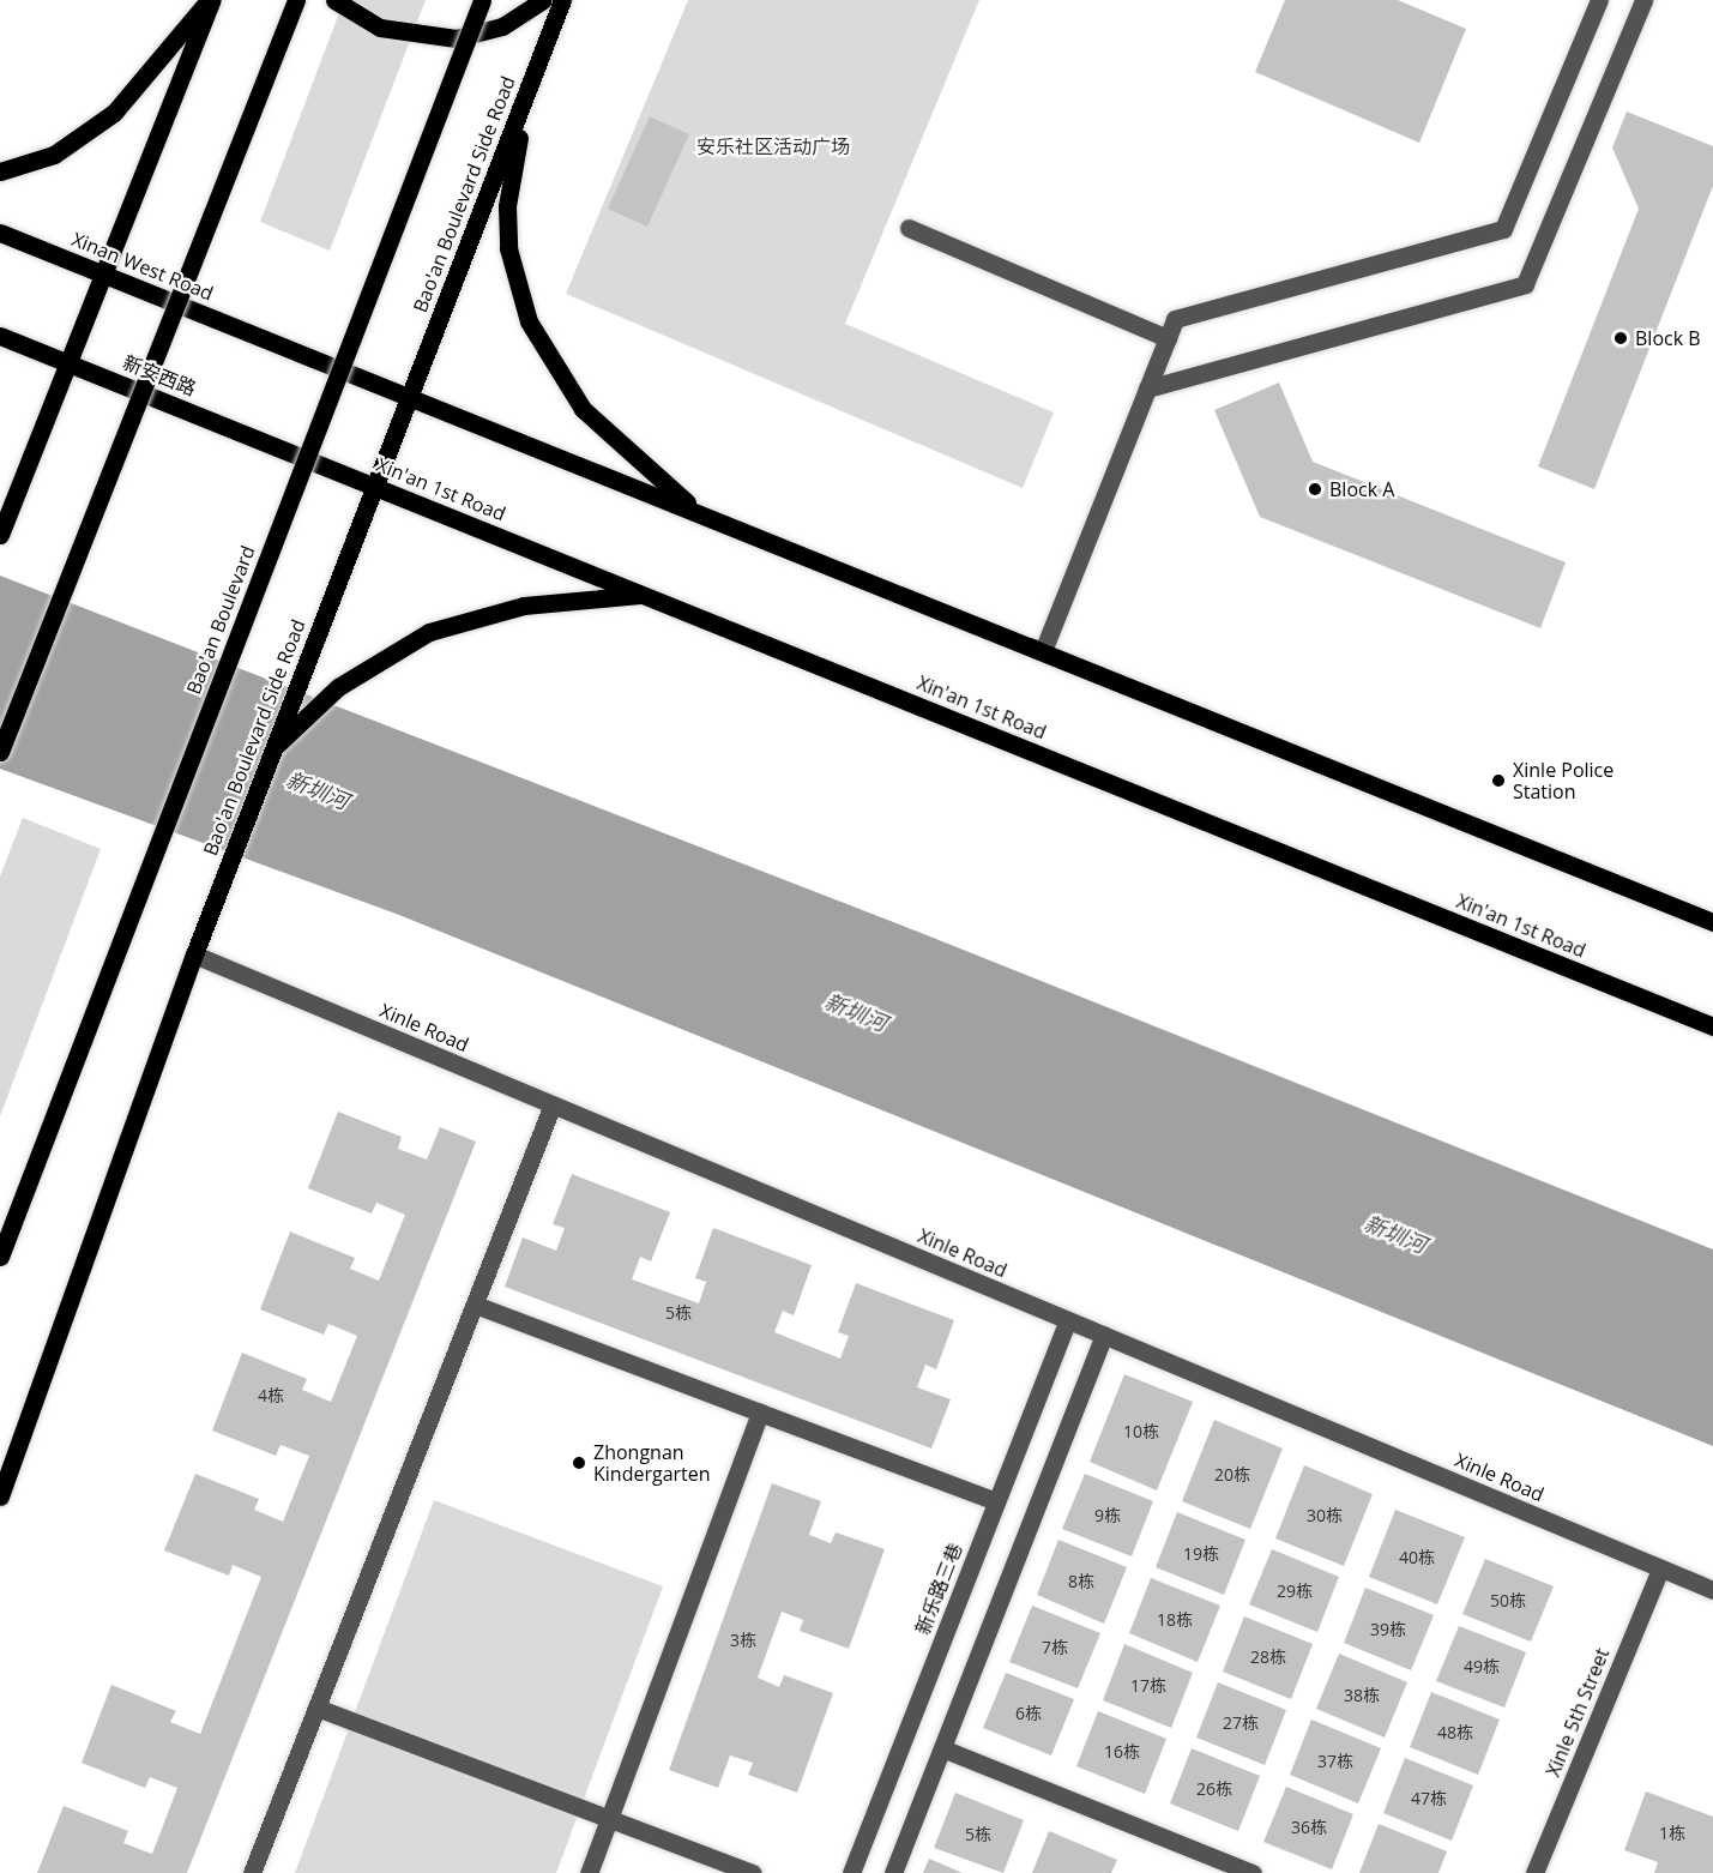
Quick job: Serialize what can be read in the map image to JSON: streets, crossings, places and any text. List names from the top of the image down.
{
  "streets": {
    "main road": [
      "Bao'an Boulevard Side Road",
      "Xinan West Road",
      "新安西路",
      "Xin'an 1st Road",
      "Bao'an Boulevard"
    ],
    "street": ["Xinle Road", "新乐路三巷", "Xinle 5th Street"]
  },
  "crossings": [
    ["Bao'an Boulevard Side Road", "Xinan West Road"],
    ["Bao'an Boulevard Side Road", "Xin'an 1st Road"],
    ["Bao'an Boulevard Side Road", "Xinle Road"],
    ["新安西路", "Xin'an 1st Road"],
    ["Xinle Road", "新乐路三巷"],
    ["Xinle Road", "Xinle 5th Street"]
  ],
  "water": ["新圳河"],
  "parks": ["安乐社区活动广场"],
  "places": [
    "Block B",
    "Block A",
    "Xinle Police Station",
    "Zhongnan Kindergarten"
  ],
  "house_numbers": [
    "5栋",
    "4栋",
    "10栋",
    "20栋",
    "9栋",
    "30栋",
    "19栋",
    "40栋",
    "8栋",
    "29栋",
    "50栋",
    "18栋",
    "39栋",
    "3栋",
    "7栋",
    "28栋",
    "49栋",
    "17栋",
    "38栋",
    "6栋",
    "27栋",
    "48栋",
    "16栋",
    "37栋",
    "26栋",
    "47栋",
    "36栋",
    "1栋",
    "5栋"
  ]
}
